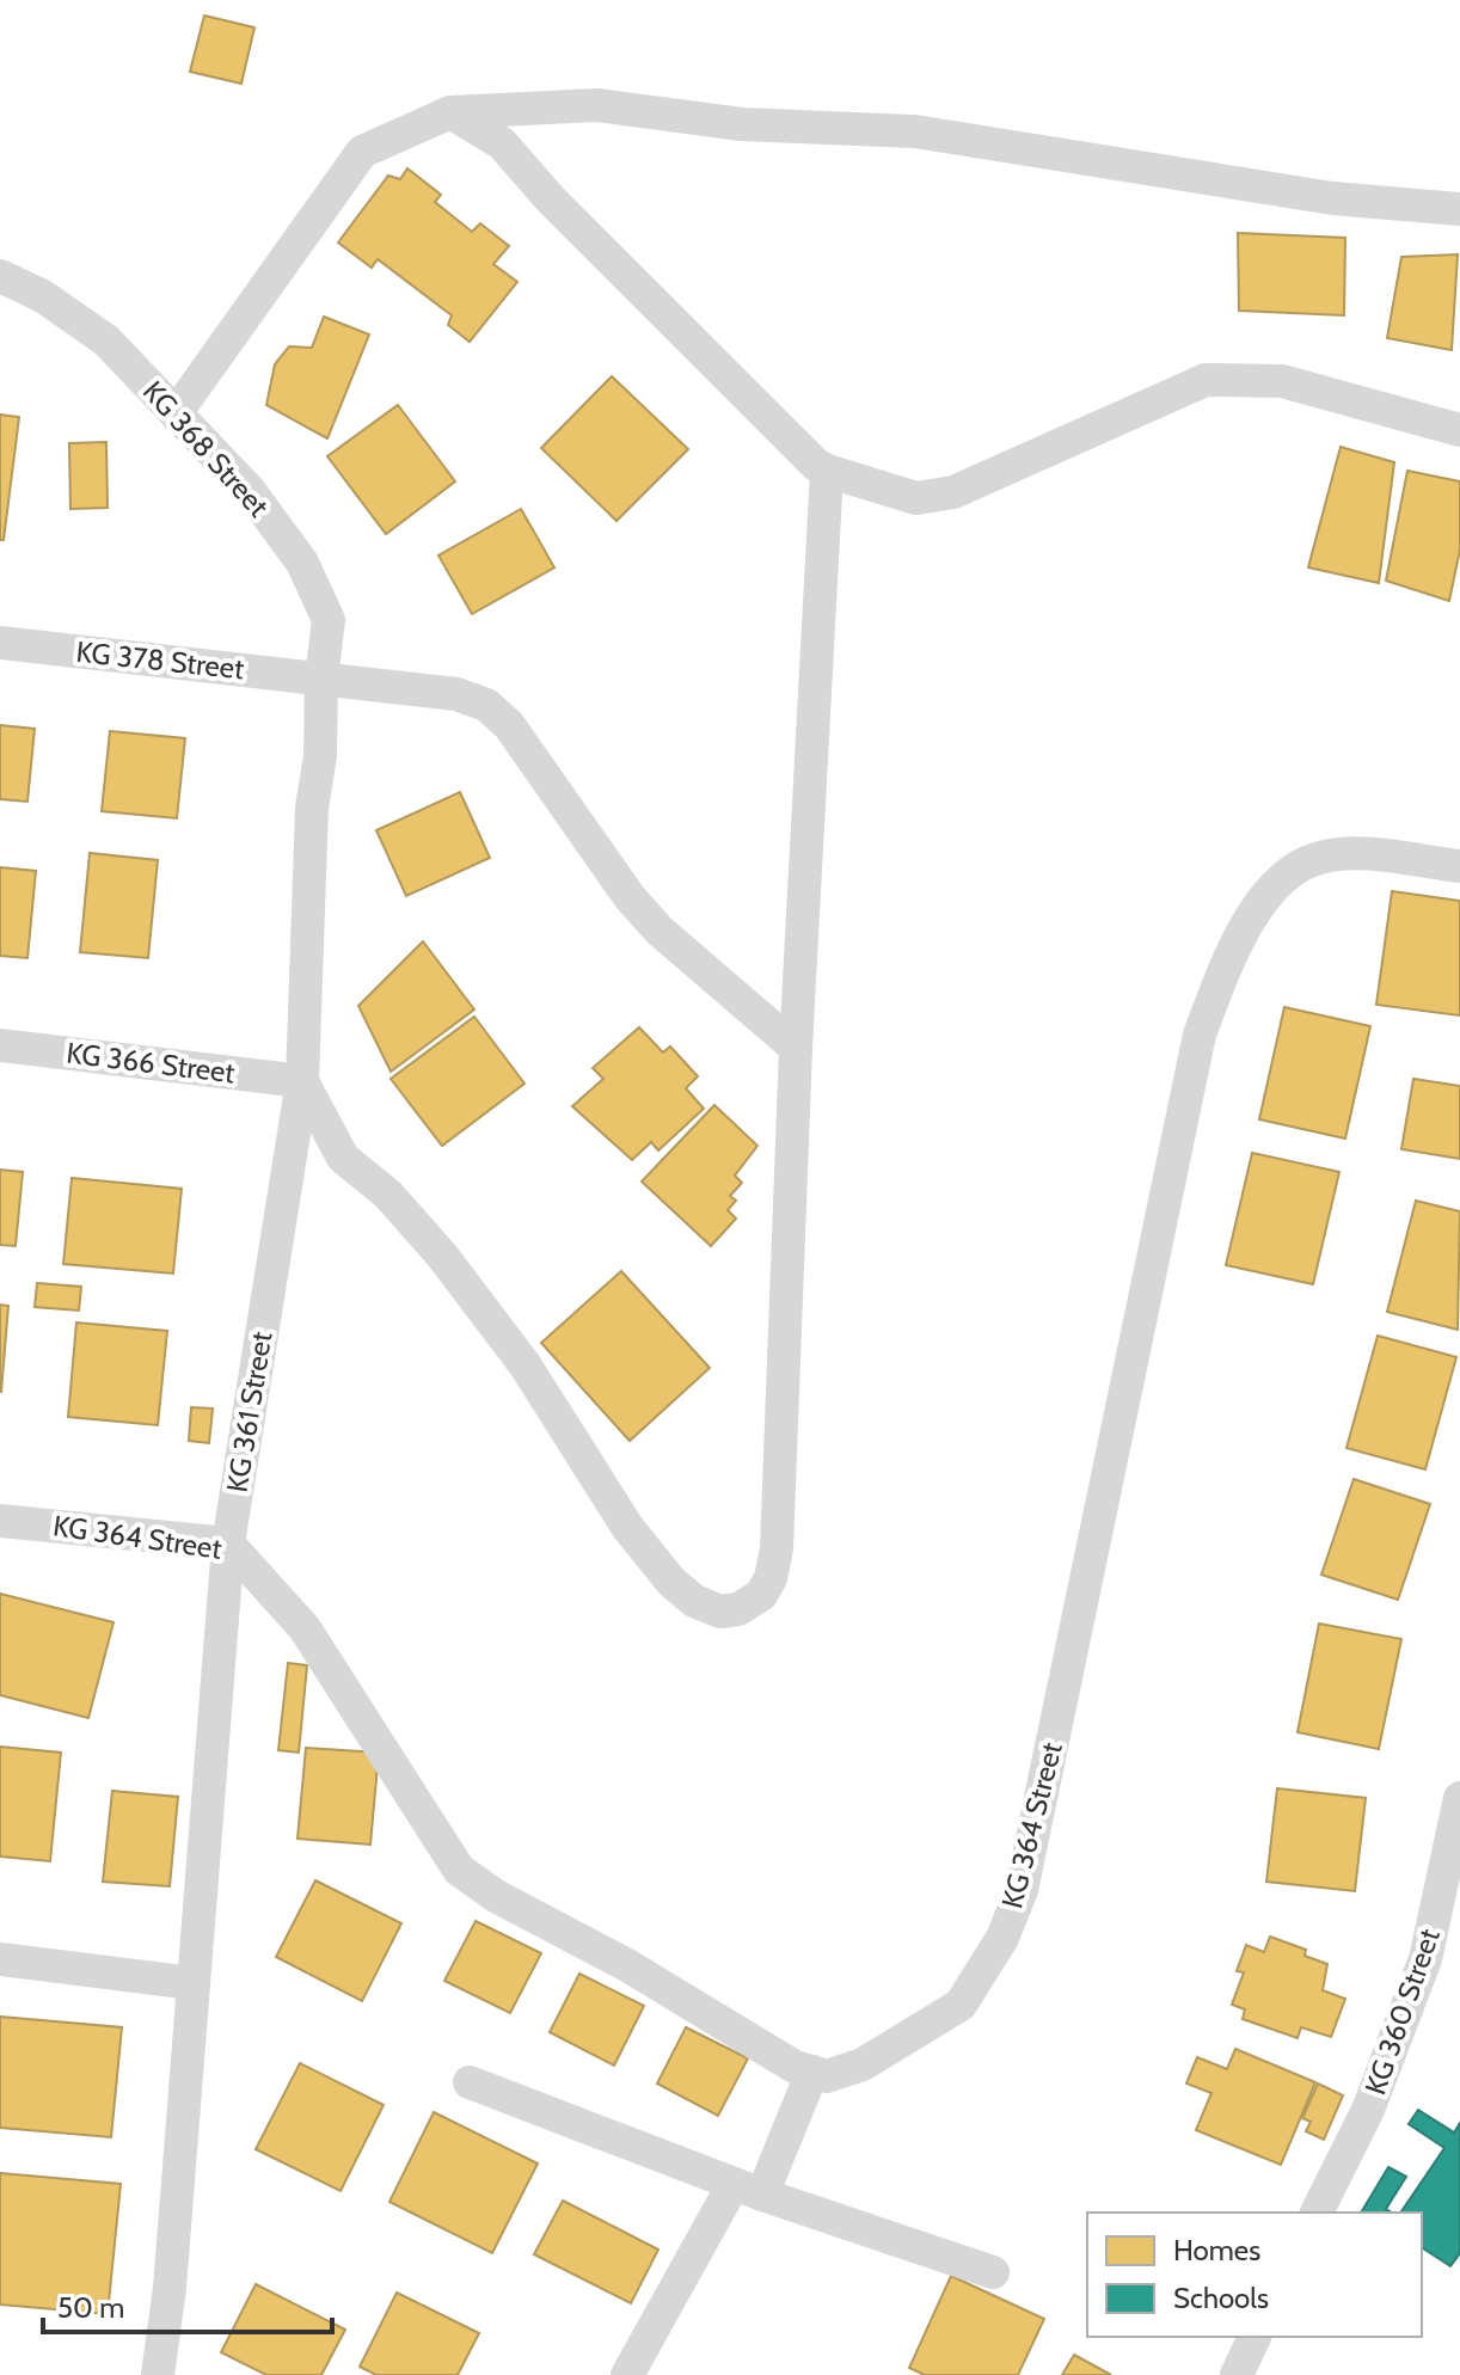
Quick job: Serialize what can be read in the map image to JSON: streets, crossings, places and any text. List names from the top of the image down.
{
  "streets": {
    "street": [
      "KG 368 Street",
      "KG 378 Street",
      "KG 366 Street",
      "KG 361 Street",
      "KG 364 Street",
      "KG 360 Street"
    ]
  },
  "crossings": [
    ["KG 368 Street", "KG 378 Street"],
    ["KG 368 Street", "KG 361 Street"],
    ["KG 378 Street", "KG 361 Street"],
    ["KG 366 Street", "KG 361 Street"],
    ["KG 361 Street", "KG 364 Street"]
  ],
  "legend": ["Homes", "Schools"],
  "scale_bar": "50 m"
}
